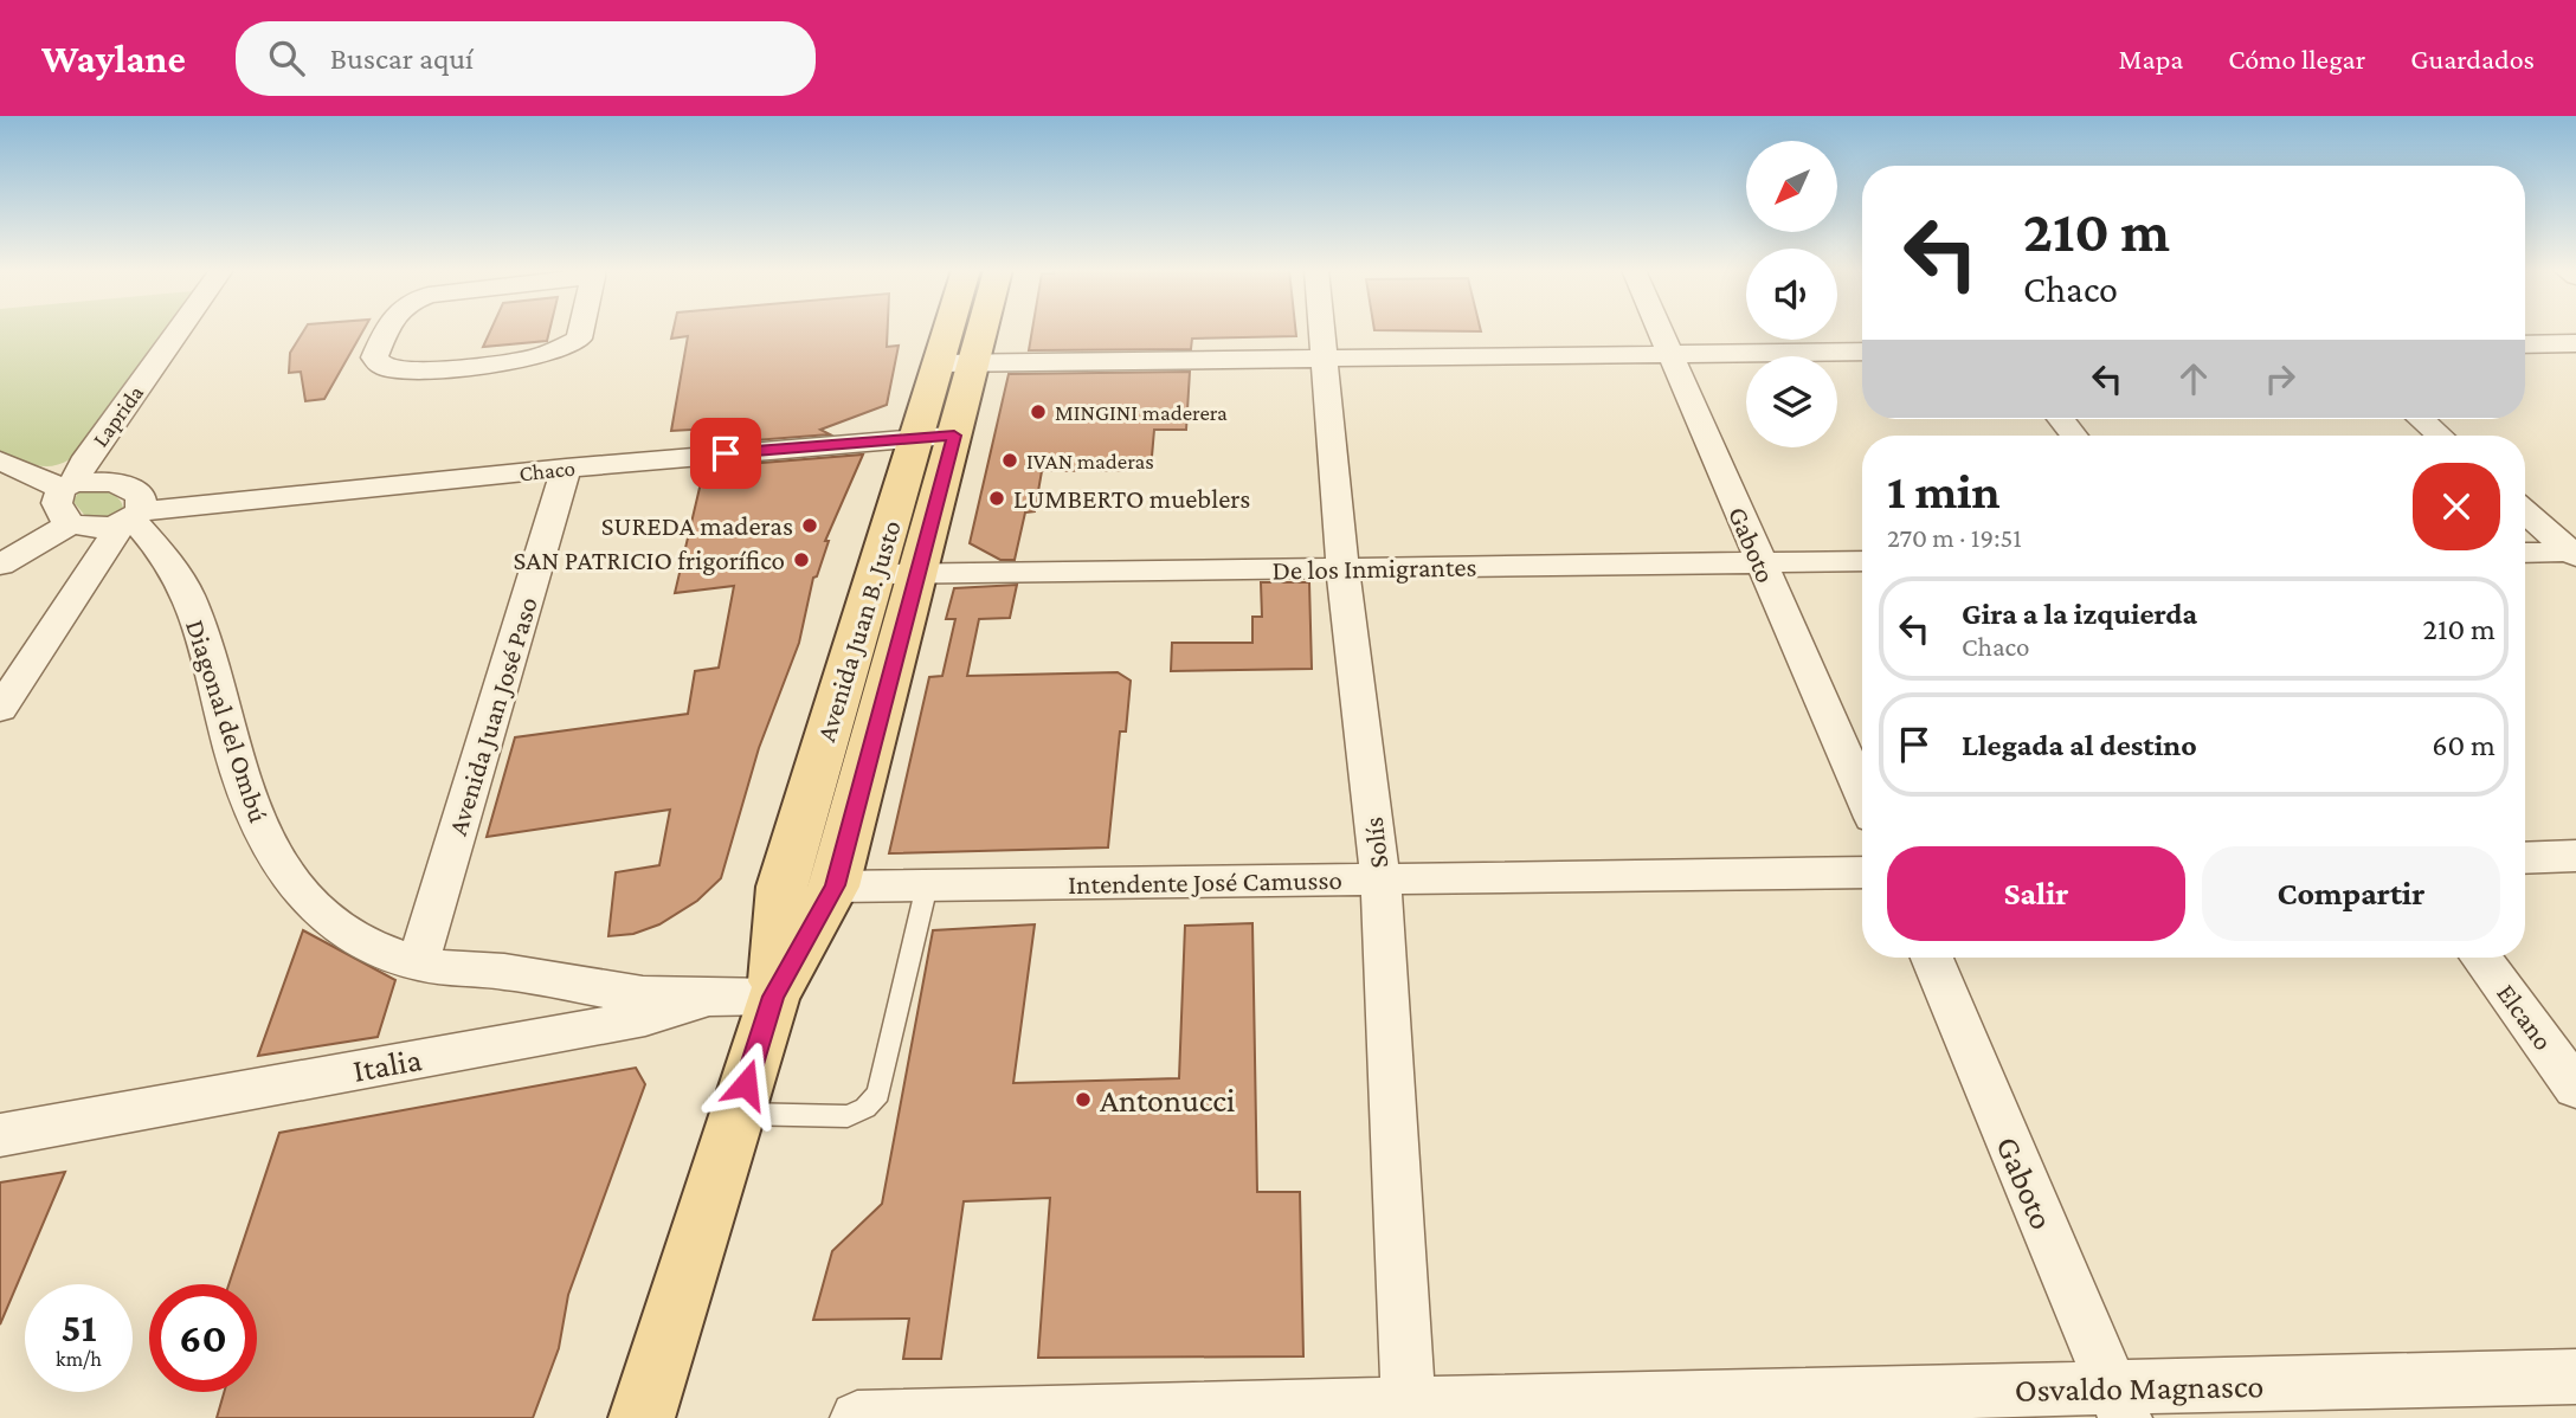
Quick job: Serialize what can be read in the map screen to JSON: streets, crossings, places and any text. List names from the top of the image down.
{
  "streets": {
    "main road": ["Avenida Juan B. Justo"],
    "street": [
      "Laprida",
      "Chaco",
      "Gaboto",
      "De los Inmigrantes",
      "Avenida Juan José Paso",
      "Diagonal del Ombú",
      "Solís",
      "Intendente José Camusso",
      "Elcano",
      "Italia",
      "Osvaldo Magnasco"
    ]
  },
  "crossings": [
    ["Laprida", "Diagonal del Ombú"],
    ["Chaco", "Avenida Juan B. Justo"],
    ["Chaco", "Avenida Juan José Paso"],
    ["Chaco", "Diagonal del Ombú"],
    ["Gaboto", "De los Inmigrantes"],
    ["Gaboto", "Osvaldo Magnasco"],
    ["De los Inmigrantes", "Avenida Juan B. Justo"],
    ["De los Inmigrantes", "Solís"],
    ["Avenida Juan B. Justo", "Intendente José Camusso"],
    ["Avenida Juan B. Justo", "Italia"],
    ["Avenida Juan José Paso", "Diagonal del Ombú"],
    ["Diagonal del Ombú", "Italia"],
    ["Solís", "Intendente José Camusso"],
    ["Solís", "Osvaldo Magnasco"]
  ],
  "places": [
    "MINGINI maderera",
    "IVAN maderas",
    "LUMBERTO mueblers",
    "SUREDA maderas",
    "SAN PATRICIO frigorífico",
    "Antonucci"
  ],
  "north": "bottom left",
  "page": {
    "header": "Waylane",
    "search": "Buscar aquí",
    "nav": ["Mapa", "Cómo llegar", "Guardados"],
    "turn": ["210 m", "Chaco"],
    "heading": ["1 min", "270 m · 19:51"],
    "list": [
      {
        "name": "Gira a la izquierda",
        "note": "Chaco",
        "value": "210 m"
      },
      {
        "name": "Llegada al destino",
        "value": "60 m"
      }
    ],
    "buttons": ["Salir", "Compartir"],
    "speed": "51 km/h",
    "limit": "60"
  }
}
